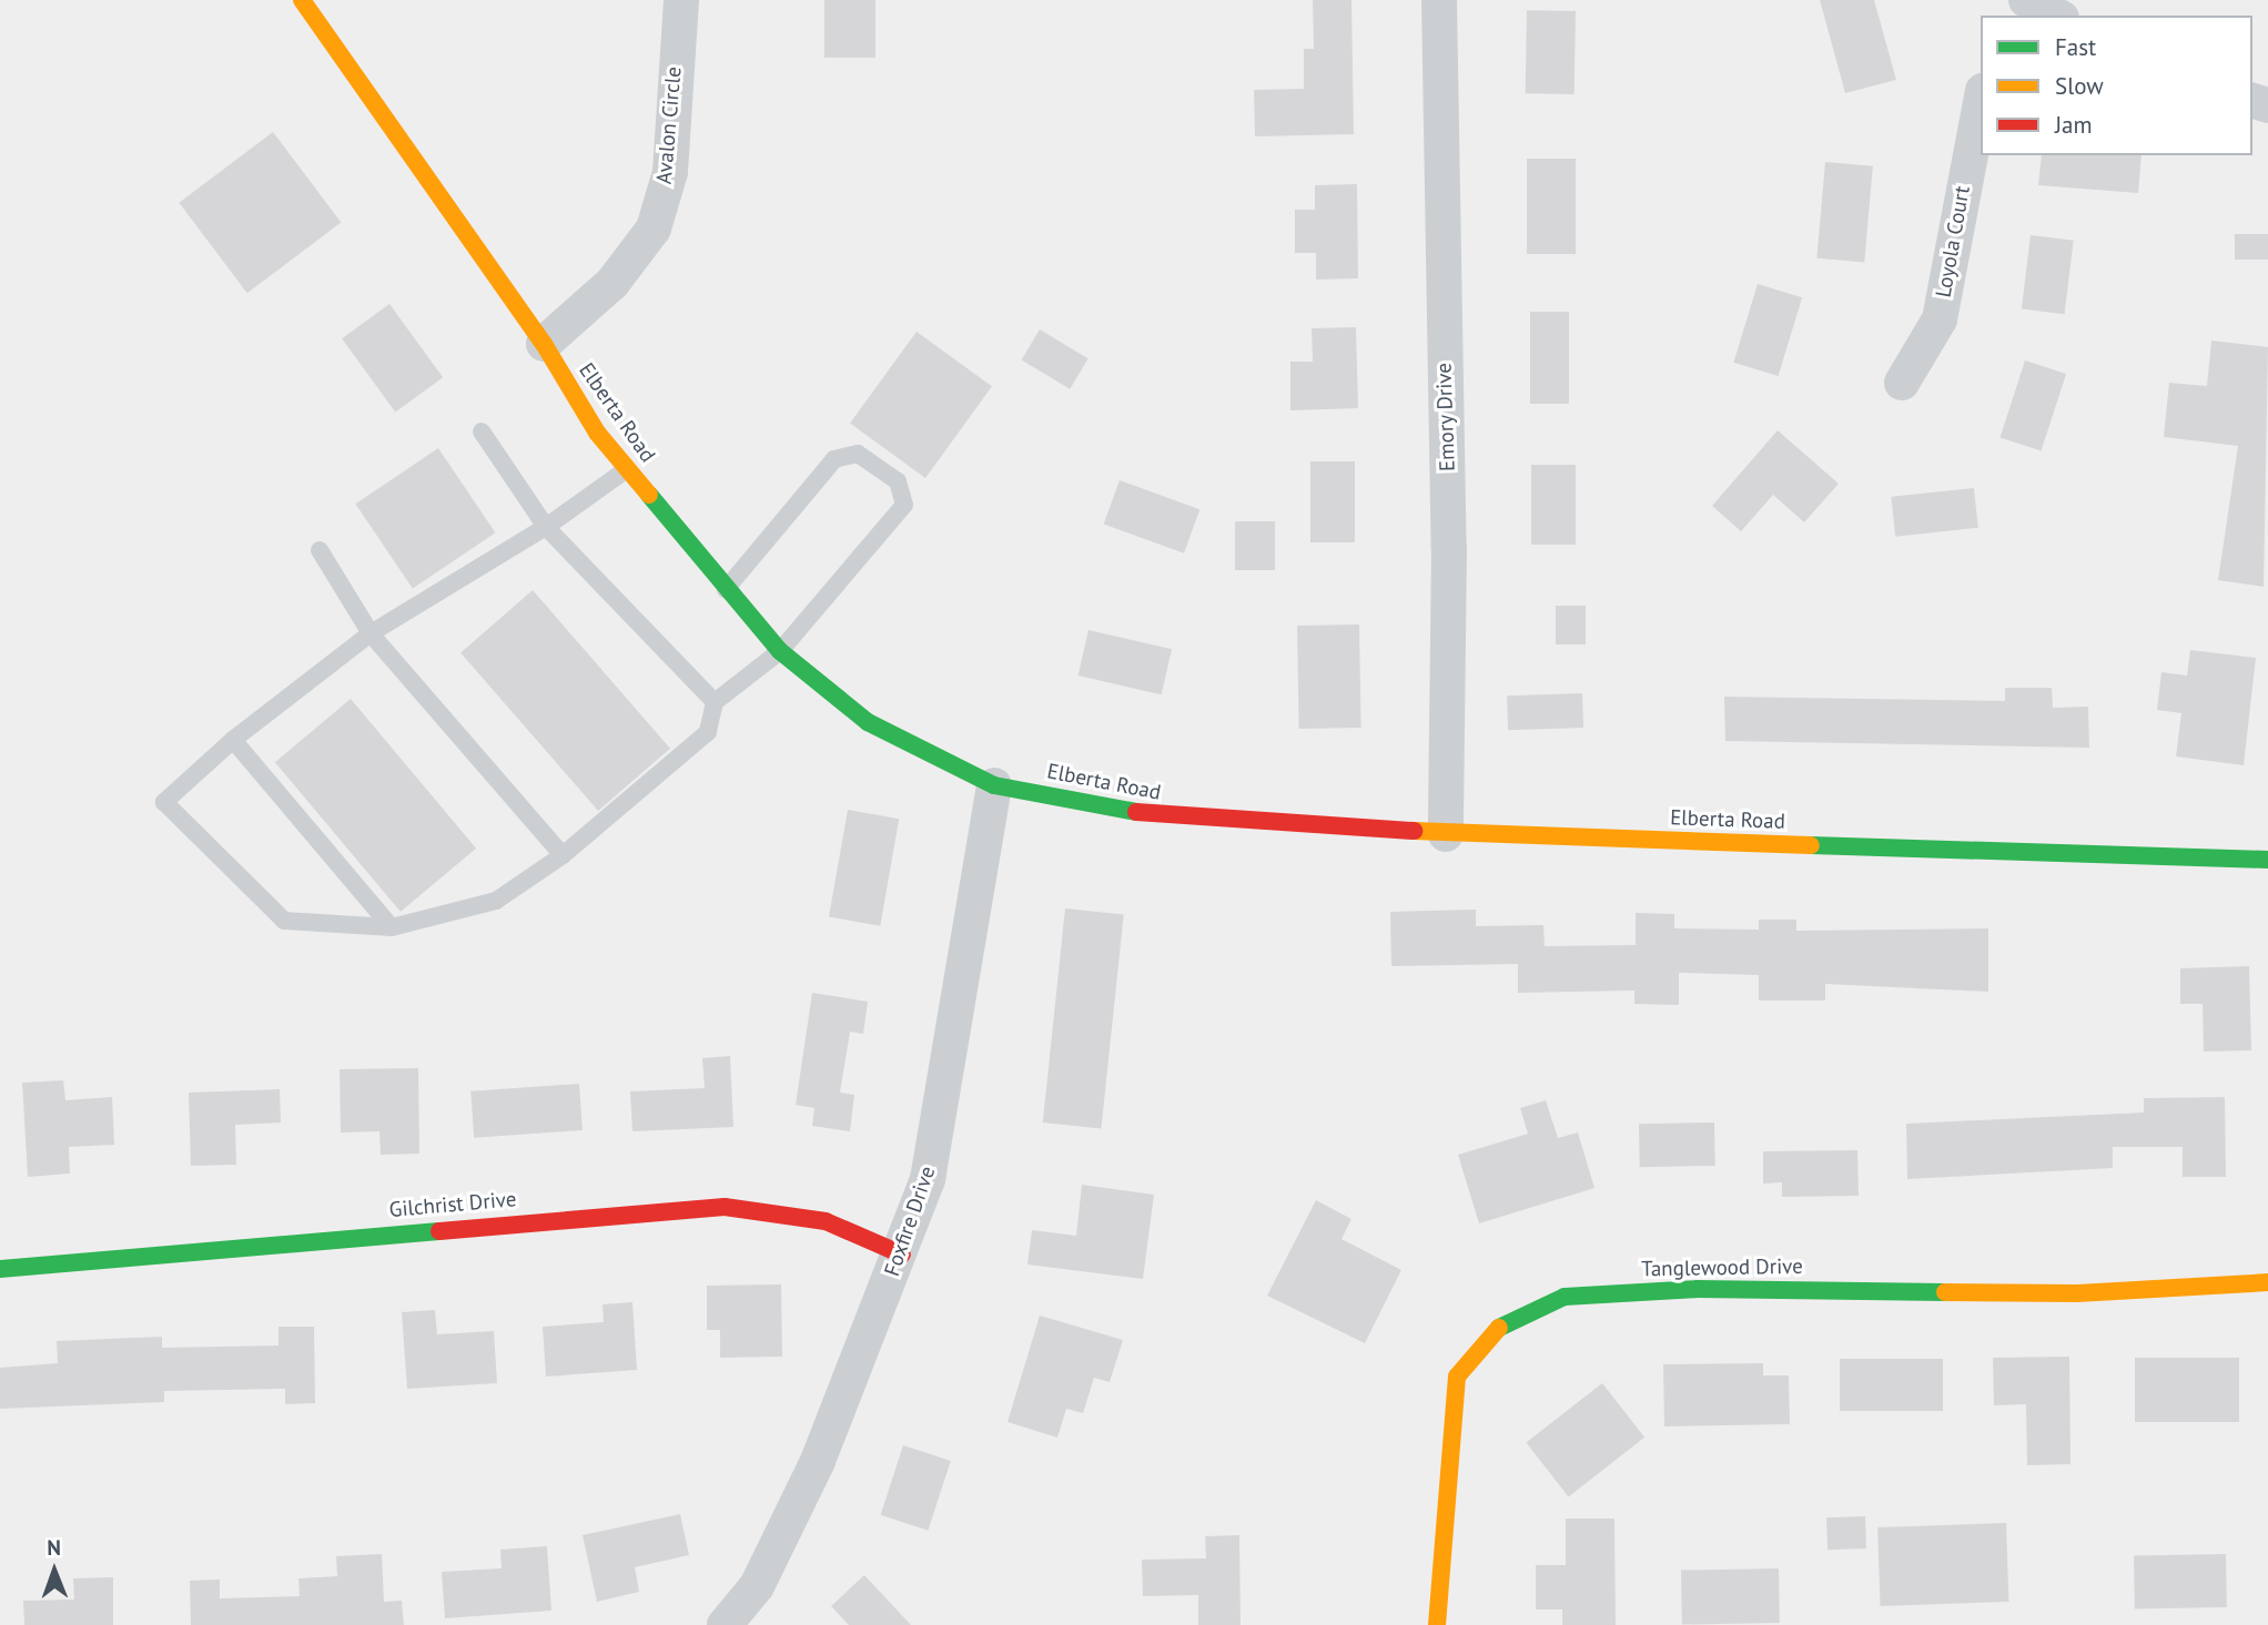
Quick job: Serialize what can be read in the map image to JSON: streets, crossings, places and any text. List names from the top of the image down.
{
  "streets": {
    "street": [
      "Avalon Circle",
      "Loyola Court",
      "Elberta Road",
      "Emory Drive",
      "Gilchrist Drive",
      "Foxfire Drive",
      "Tanglewood Drive"
    ]
  },
  "crossings": [
    ["Avalon Circle", "Elberta Road"],
    ["Elberta Road", "Emory Drive"],
    ["Elberta Road", "Foxfire Drive"],
    ["Gilchrist Drive", "Foxfire Drive"]
  ],
  "legend": ["Fast", "Slow", "Jam"],
  "north": "top"
}
